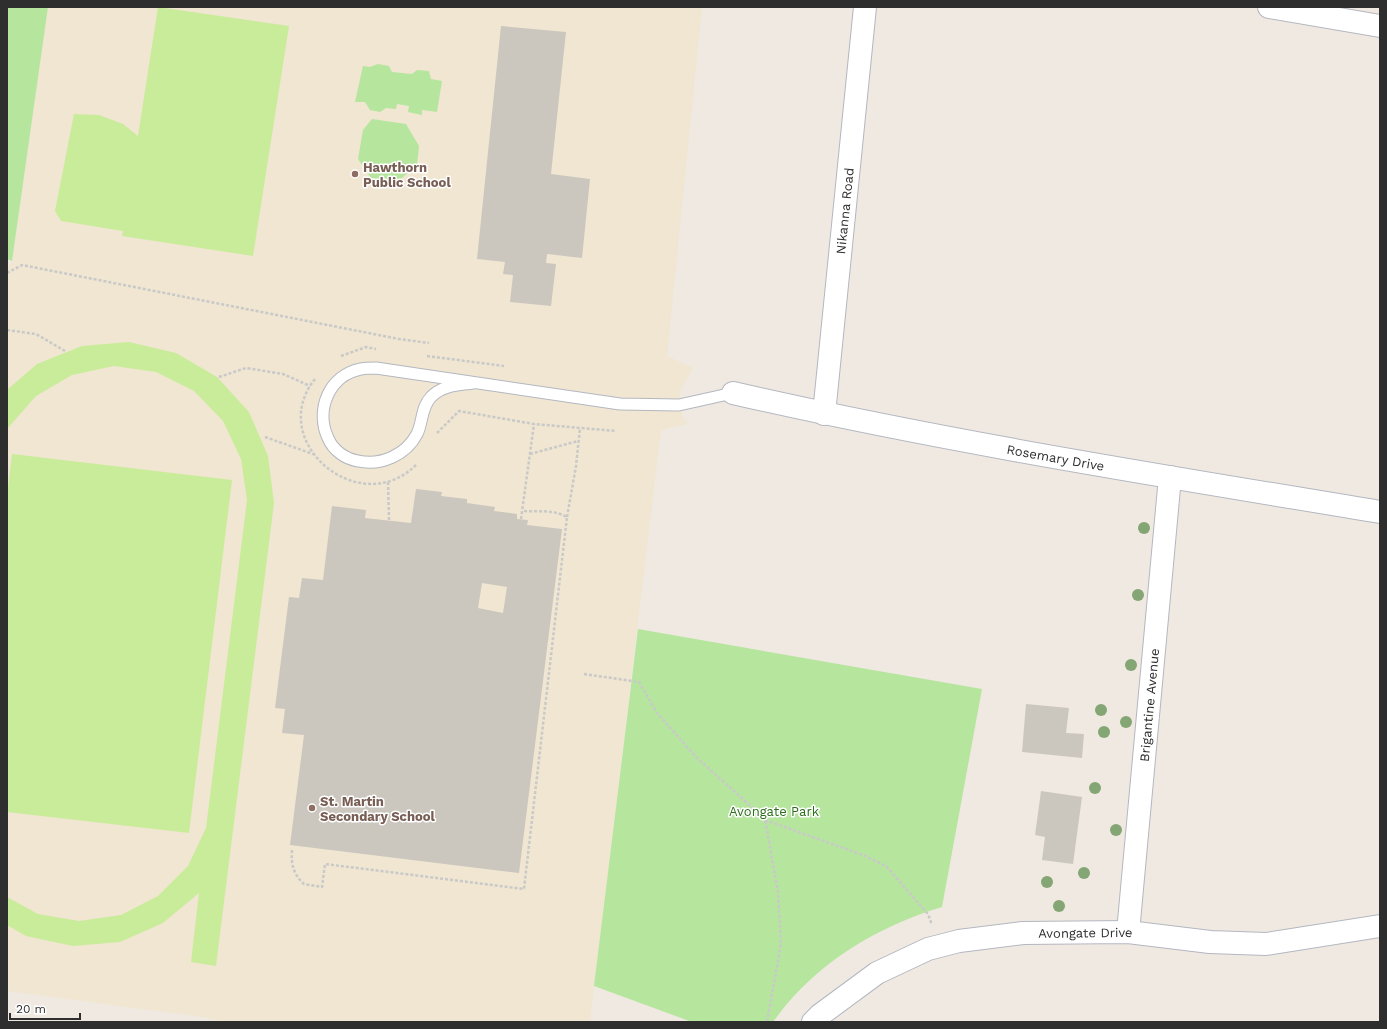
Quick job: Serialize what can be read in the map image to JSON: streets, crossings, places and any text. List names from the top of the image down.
{
  "streets": {
    "street": [
      "Nikanna Road",
      "Rosemary Drive",
      "Brigantine Avenue",
      "Avongate Drive"
    ]
  },
  "crossings": [
    ["Nikanna Road", "Rosemary Drive"],
    ["Rosemary Drive", "Brigantine Avenue"],
    ["Brigantine Avenue", "Avongate Drive"]
  ],
  "parks": ["Avongate Park"],
  "places": ["Hawthorn Public School", "St. Martin Secondary School"],
  "scale_bar": "20 m"
}
